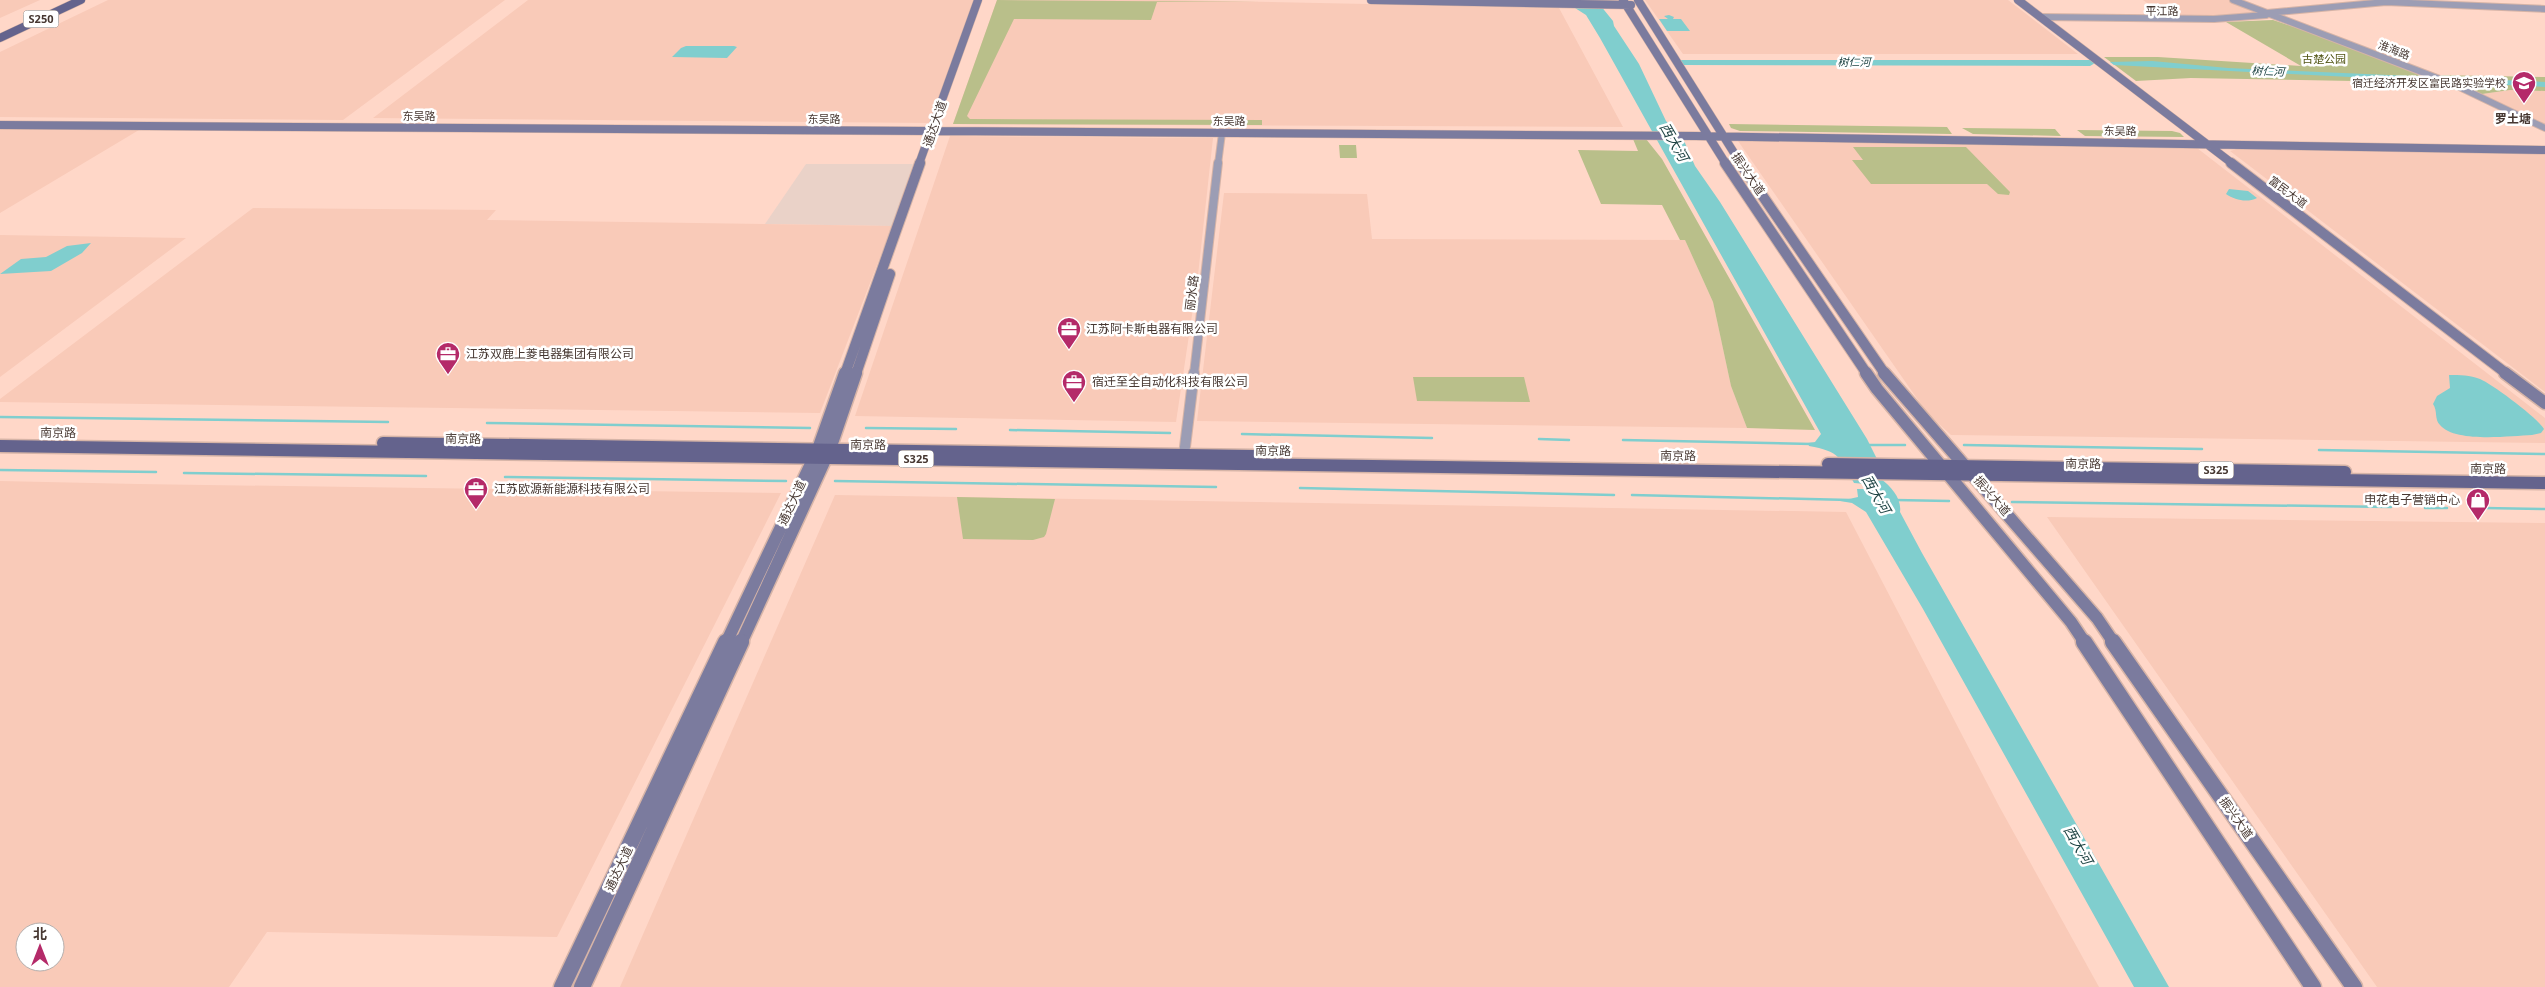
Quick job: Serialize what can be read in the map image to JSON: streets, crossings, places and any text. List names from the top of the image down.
{
  "streets": {
    "main road": [
      "S250",
      "东吴路",
      "通达大道",
      "振兴大道",
      "富民大道",
      "南京路",
      "S325"
    ],
    "street": ["平江路", "淮海路", "丽水路"]
  },
  "crossings": [
    ["平江路", "淮海路"],
    ["平江路", "富民大道"],
    ["东吴路", "通达大道"],
    ["东吴路", "振兴大道"],
    ["东吴路", "富民大道"],
    ["东吴路", "丽水路"],
    ["通达大道", "南京路"],
    ["振兴大道", "南京路"],
    ["丽水路", "南京路"]
  ],
  "districts": ["罗土塘"],
  "water": ["树仁河", "西大河"],
  "parks": ["古楚公园"],
  "places": {
    "school or university": ["宿迁经济开发区富民路实验学校"],
    "office": [
      "江苏阿卡斯电器有限公司",
      "江苏双鹿上菱电器集团有限公司",
      "宿迁至全自动化科技有限公司",
      "江苏欧源新能源科技有限公司"
    ],
    "shop": ["申花电子营销中心"]
  },
  "north": "top"
}
